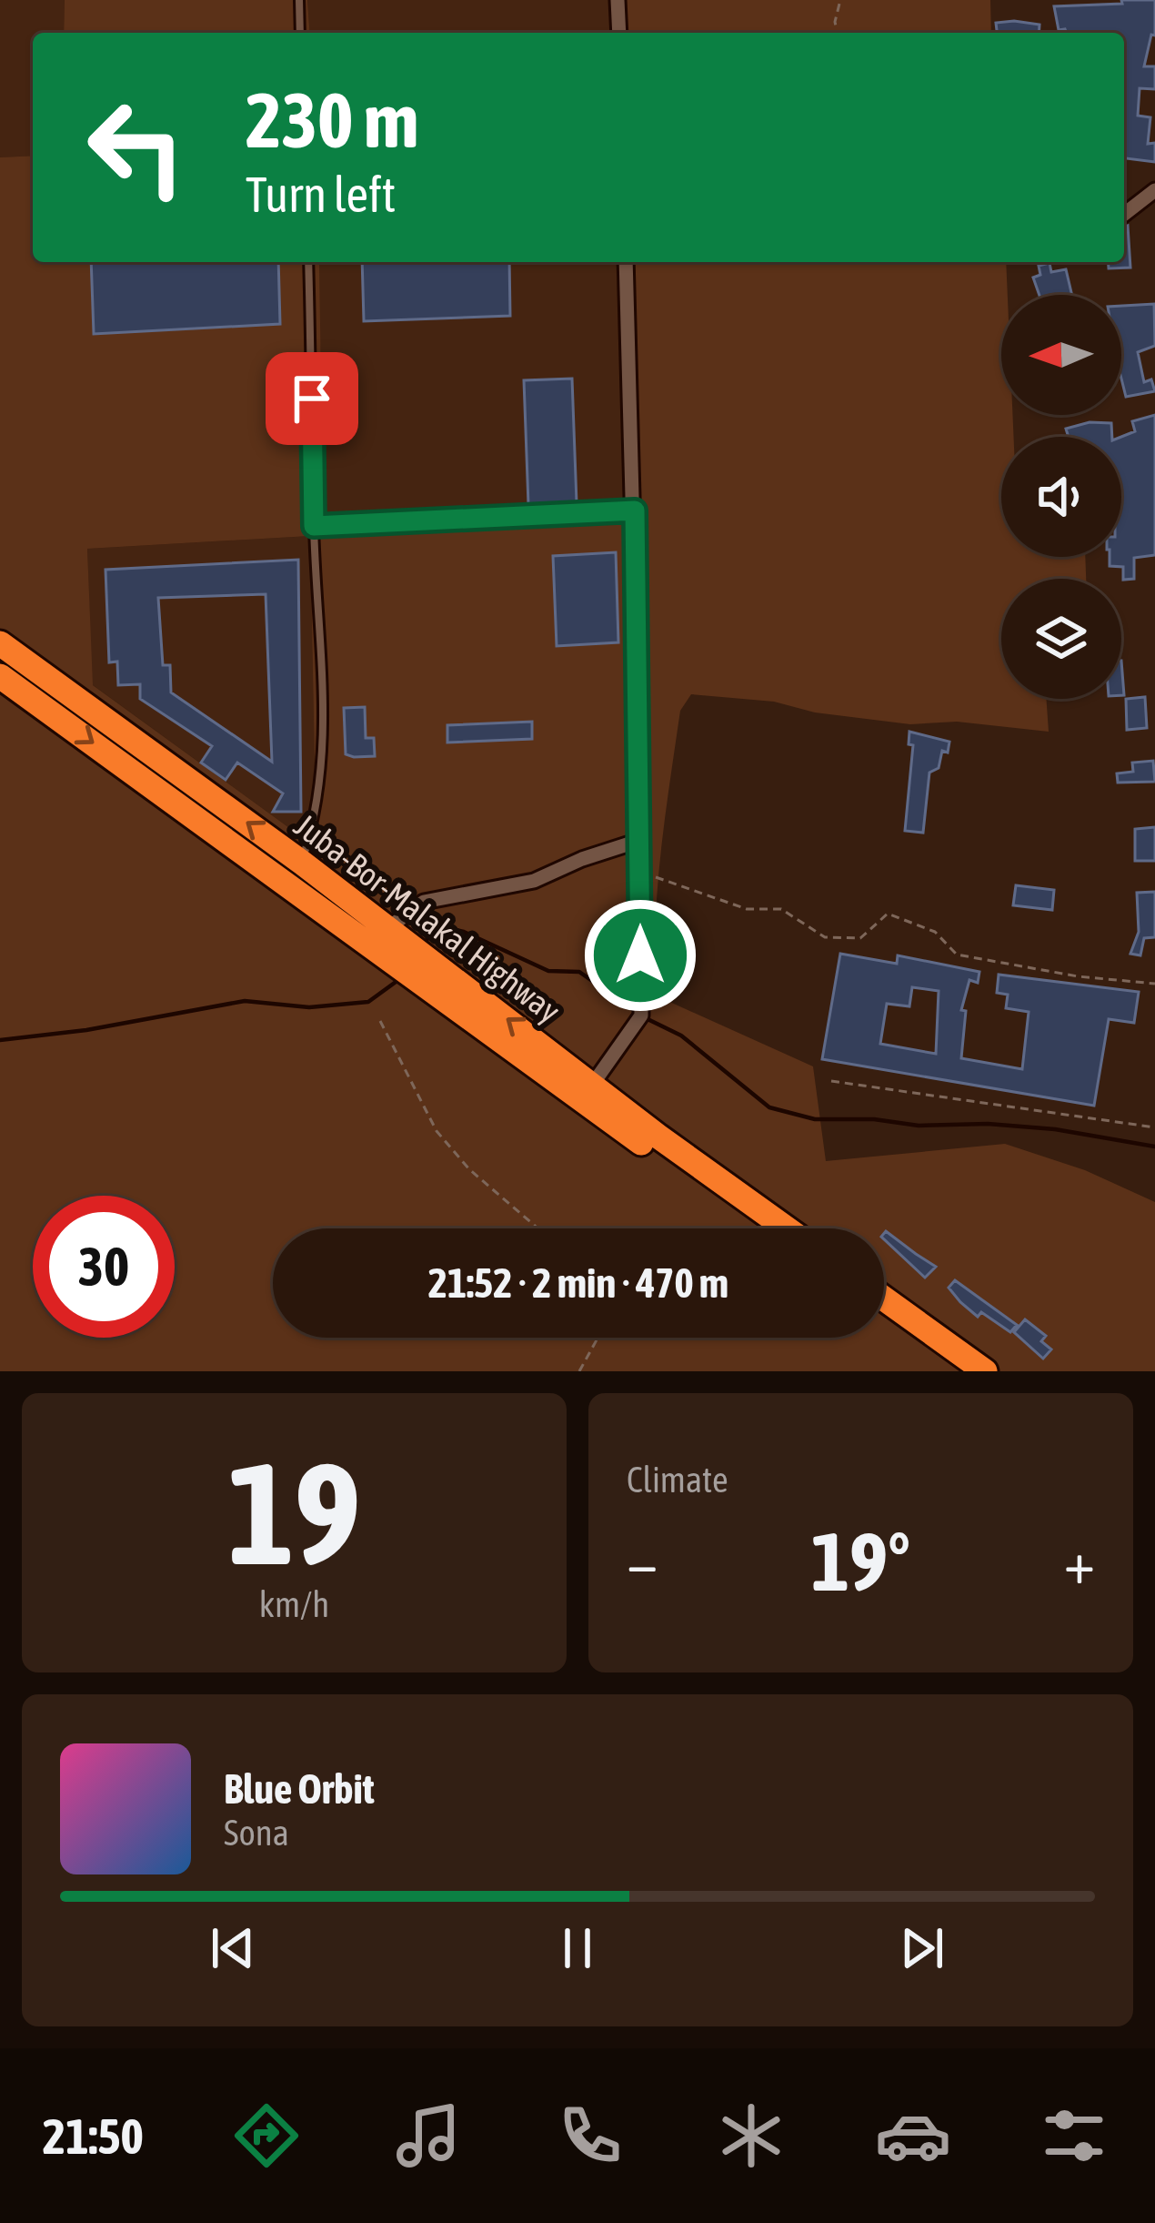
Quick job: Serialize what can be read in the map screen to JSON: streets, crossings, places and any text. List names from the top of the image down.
{
  "streets": {
    "highway": ["Juba-Bor-Malakal Highway"]
  },
  "north": "left",
  "page": {
    "turn": ["230 m", "Turn left"],
    "limit": "30",
    "trip": "21:52 · 2 min · 470 m",
    "tile": [
      ["19", "km/h"],
      "Climate"
    ],
    "heat": ["−", "19°", "+"],
    "song": ["Blue Orbit", "Sona"],
    "tabs": "21:50"
  }
}
